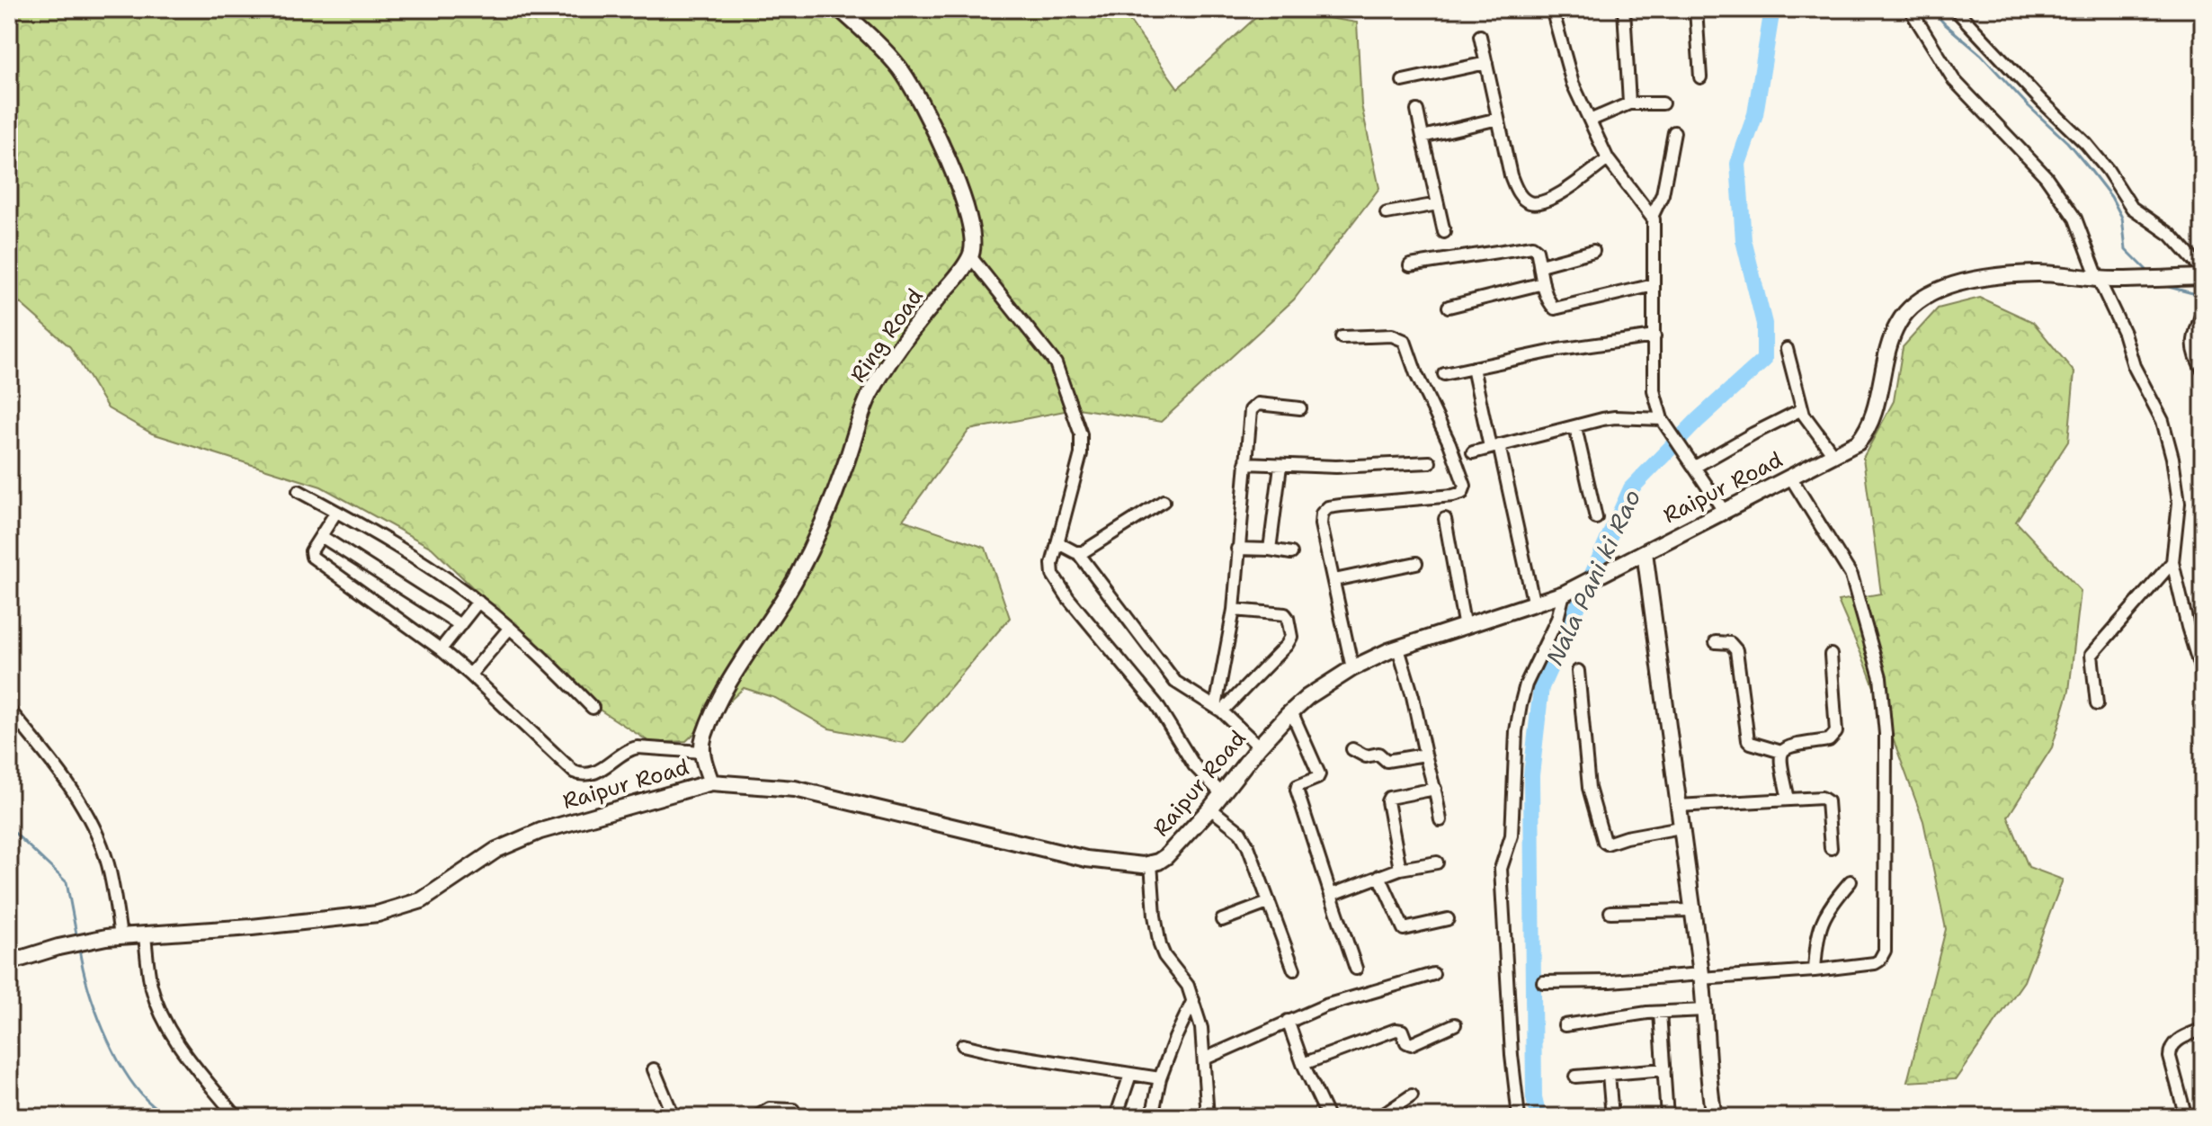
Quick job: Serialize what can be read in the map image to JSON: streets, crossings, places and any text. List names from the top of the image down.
{
  "streets": {
    "main road": ["Ring Road", "Raipur Road"]
  },
  "water": ["Nala Pani ki Rao"]
}
